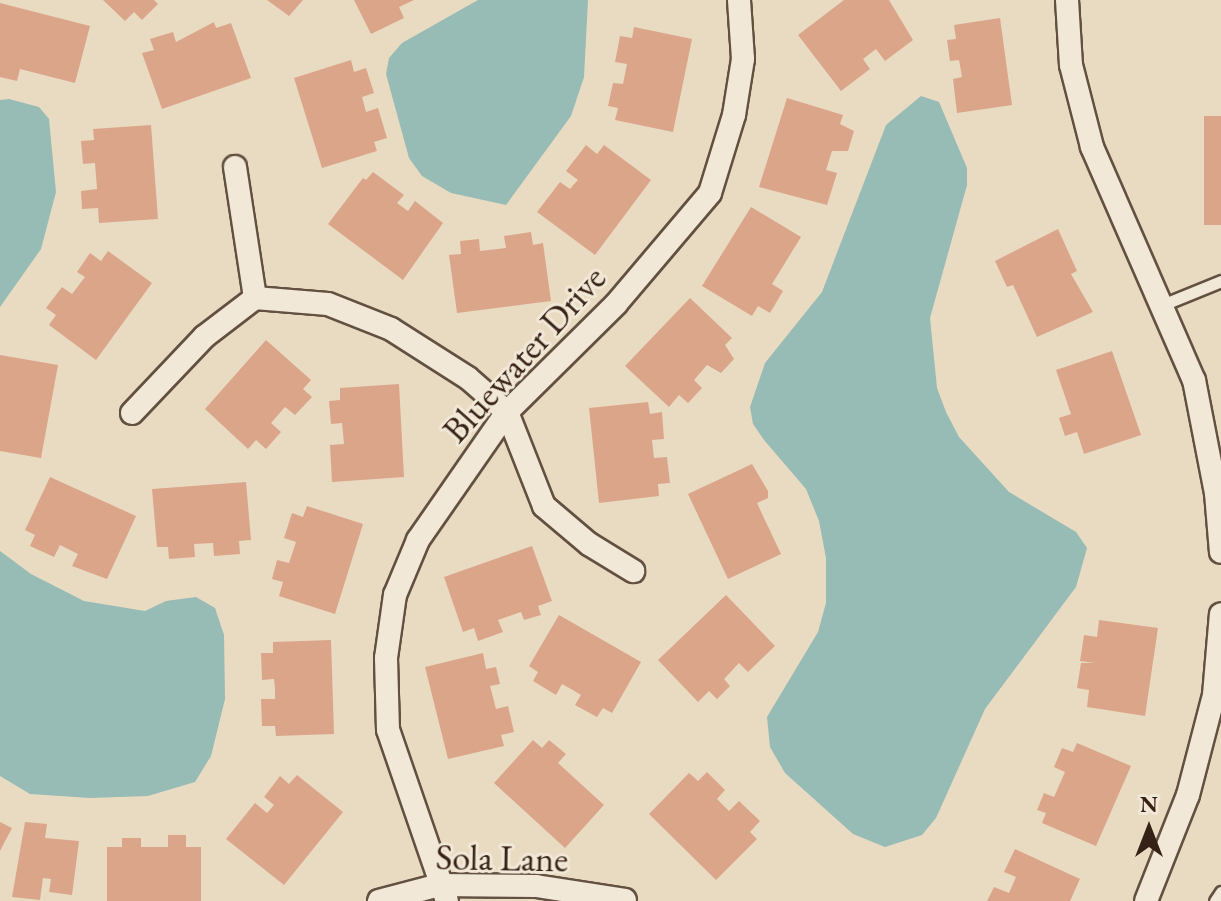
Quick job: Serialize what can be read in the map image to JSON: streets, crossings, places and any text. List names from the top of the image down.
{
  "streets": {
    "street": ["Bluewater Drive", "Sola Lane"]
  },
  "crossings": [
    ["Bluewater Drive", "Sola Lane"]
  ],
  "north": "top"
}
